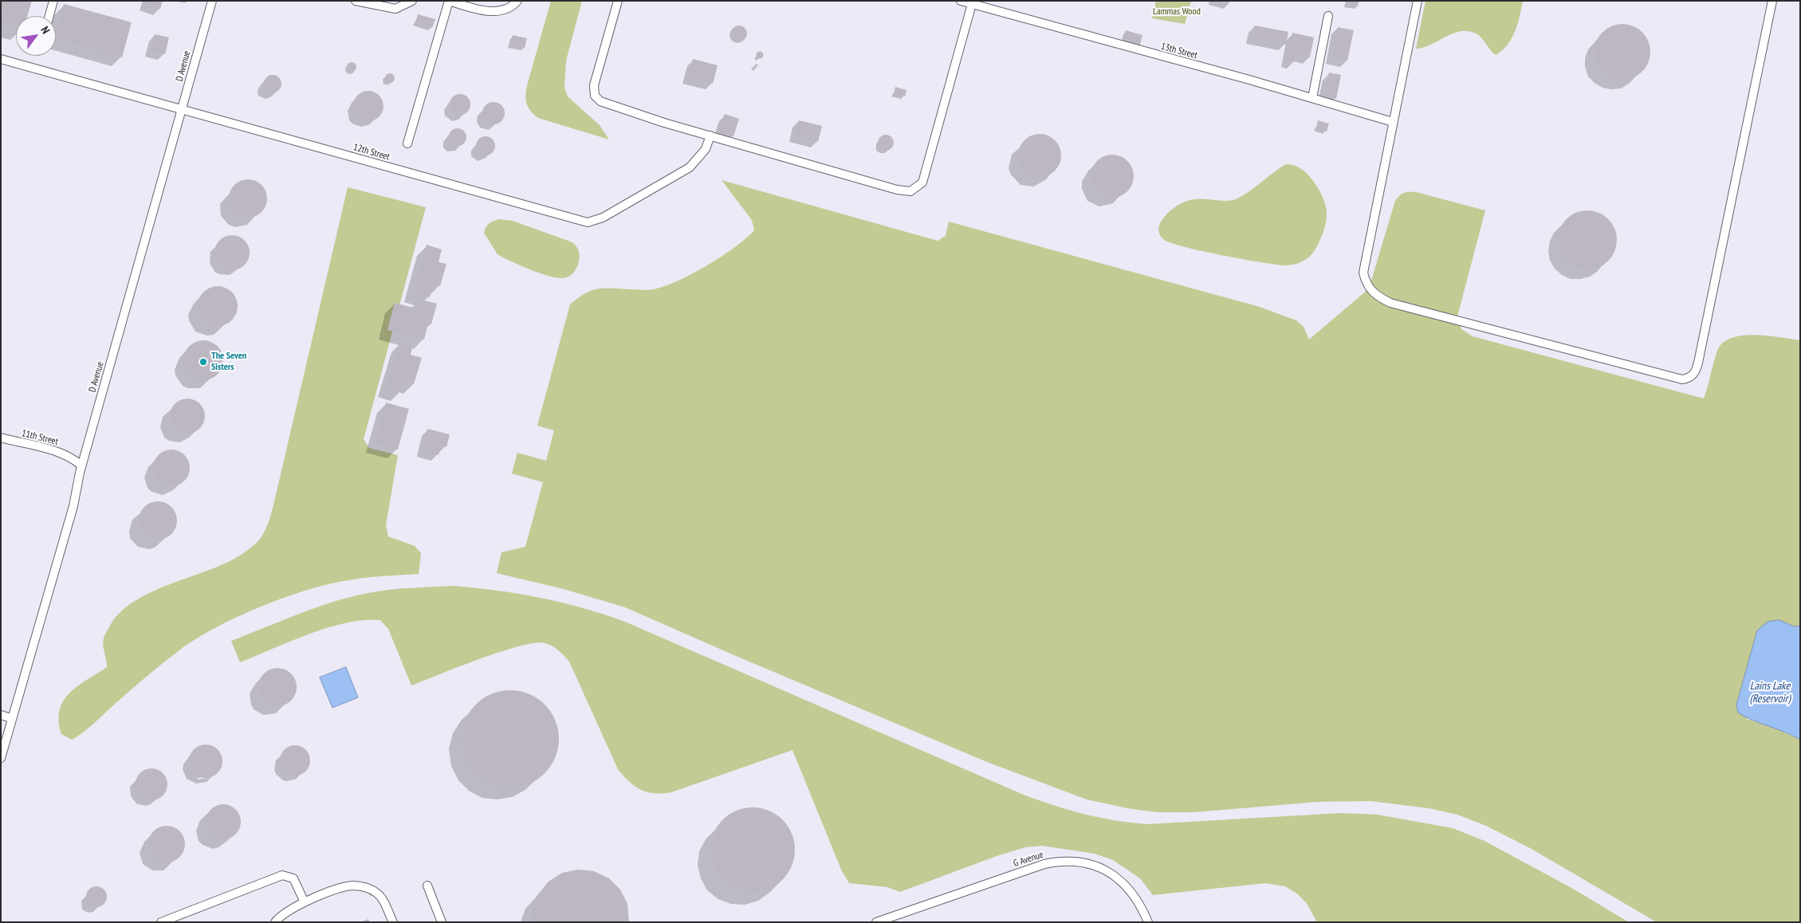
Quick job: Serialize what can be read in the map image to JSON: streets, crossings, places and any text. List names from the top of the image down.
{
  "streets": {
    "lane": [
      "13th Street",
      "D Avenue",
      "12th Street",
      "11th Street",
      "G Avenue"
    ]
  },
  "crossings": [
    ["D Avenue", "12th Street"],
    ["D Avenue", "11th Street"]
  ],
  "water": ["Lains Lake (Reservoir)"],
  "parks": ["Lammas Wood"],
  "places": ["The Seven Sisters"],
  "north": "top right"
}
